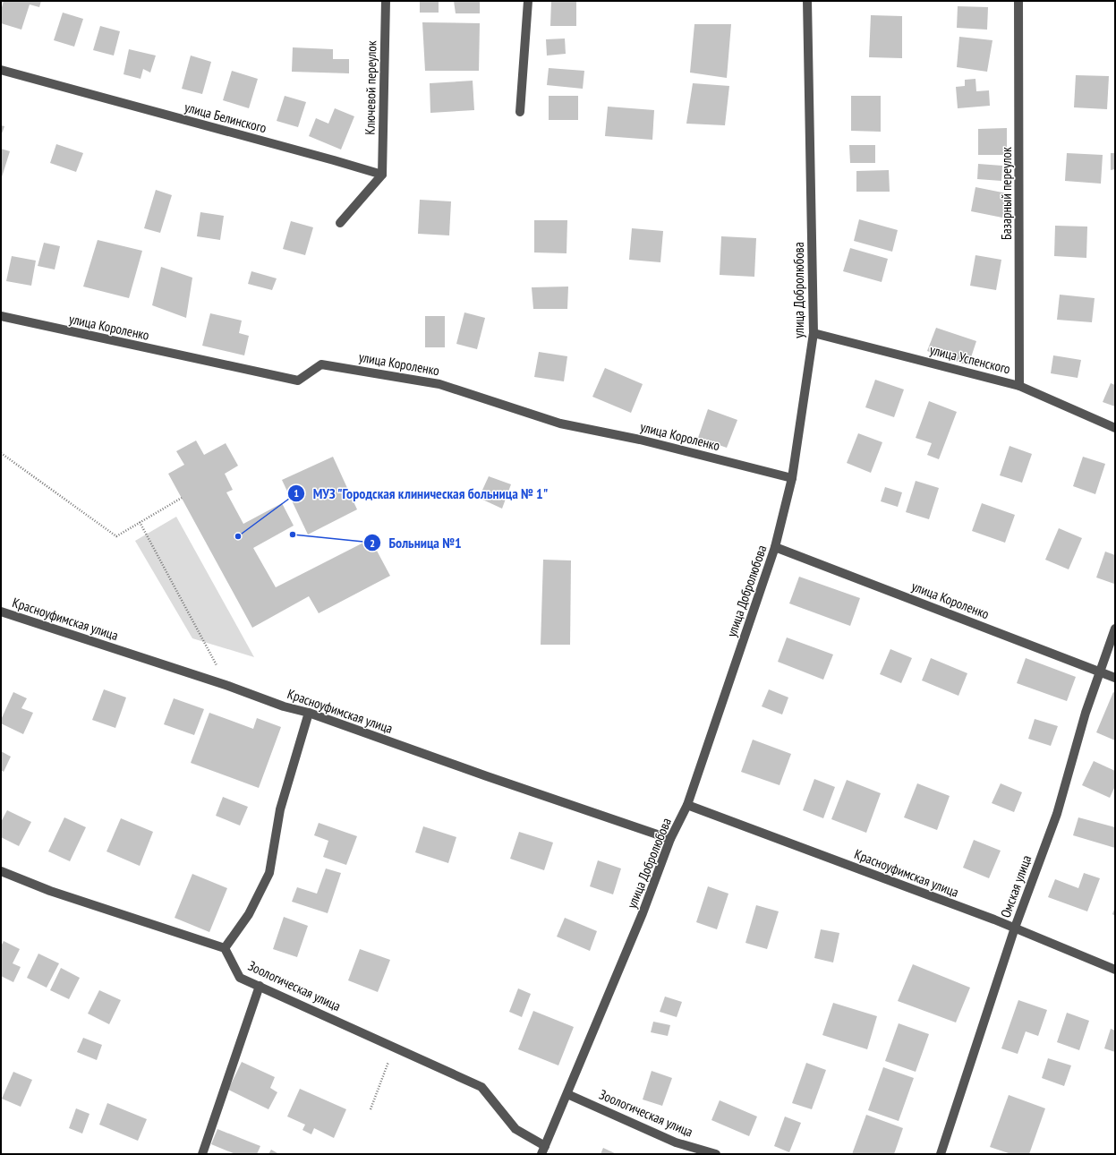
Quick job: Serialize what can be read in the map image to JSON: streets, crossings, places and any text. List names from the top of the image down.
{
  "streets": {
    "street": [
      "Ключевой переулок",
      "улица Белинского",
      "Базарный переулок",
      "улица Добролюбова",
      "улица Короленко",
      "улица Успенского",
      "Красноуфимская улица",
      "Омская улица",
      "Зоологическая улица"
    ]
  },
  "crossings": [
    ["Ключевой переулок", "улица Белинского"],
    ["Базарный переулок", "улица Успенского"],
    ["улица Добролюбова", "улица Короленко"],
    ["улица Добролюбова", "улица Успенского"],
    ["улица Добролюбова", "Красноуфимская улица"],
    ["улица Добролюбова", "Зоологическая улица"],
    ["улица Короленко", "Омская улица"],
    ["Красноуфимская улица", "Омская улица"]
  ],
  "places": ["Больница №1", "МУЗ \"Городская клиническая больница № 1\""]
}
